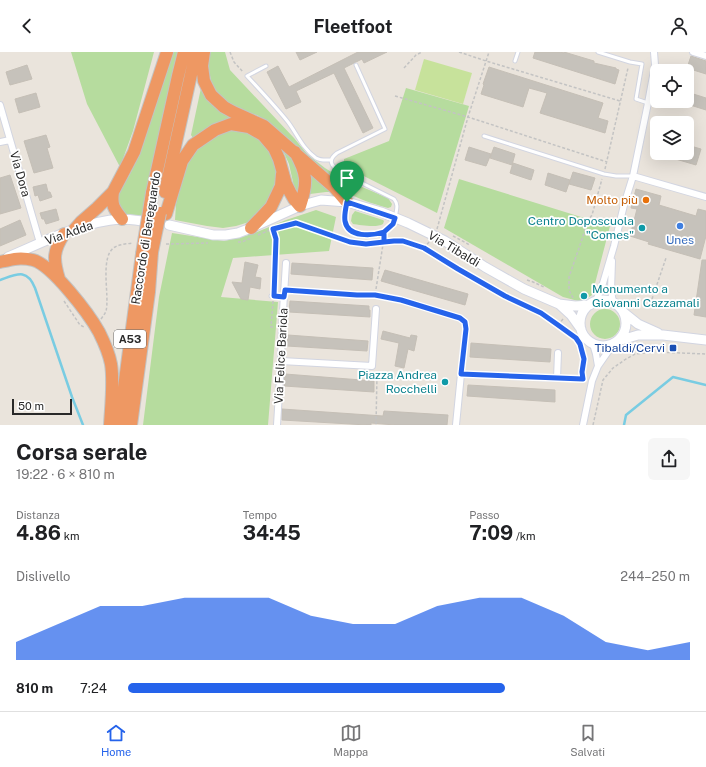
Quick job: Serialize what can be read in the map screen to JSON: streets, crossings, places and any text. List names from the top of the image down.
{
  "streets": {
    "highway": ["Raccordo di Bereguardo", "A53"],
    "street": [
      "Via Dora",
      "Via Adda",
      "Via Tibaldi",
      "Via Felice Bariola"
    ]
  },
  "crossings": [
    ["Via Dora", "Via Adda"],
    ["Raccordo di Bereguardo", "Via Tibaldi"]
  ],
  "places": {
    "other": [
      "Molto più",
      "Unes",
      "Centro Doposcuola \"Comes\"",
      "Monumento a Giovanni Cazzamali",
      "Piazza Andrea Rocchelli"
    ],
    "transit": ["Tibaldi/Cervi"]
  },
  "scale_bar": "50 m",
  "page": {
    "header": "Fleetfoot",
    "scale": "50 m",
    "heading": ["Corsa serale", "19:22 · 6 × 810 m"],
    "stats": [
      ["Distanza", "4.86 km"],
      ["Tempo", "34:45"],
      ["Passo", "7:09 /km"]
    ],
    "chart": ["Dislivello", "244–250 m"],
    "list": [
      {
        "name": "810 m",
        "note": "7:24"
      }
    ],
    "tabs": ["Home", "Mappa", "Salvati"]
  }
}
